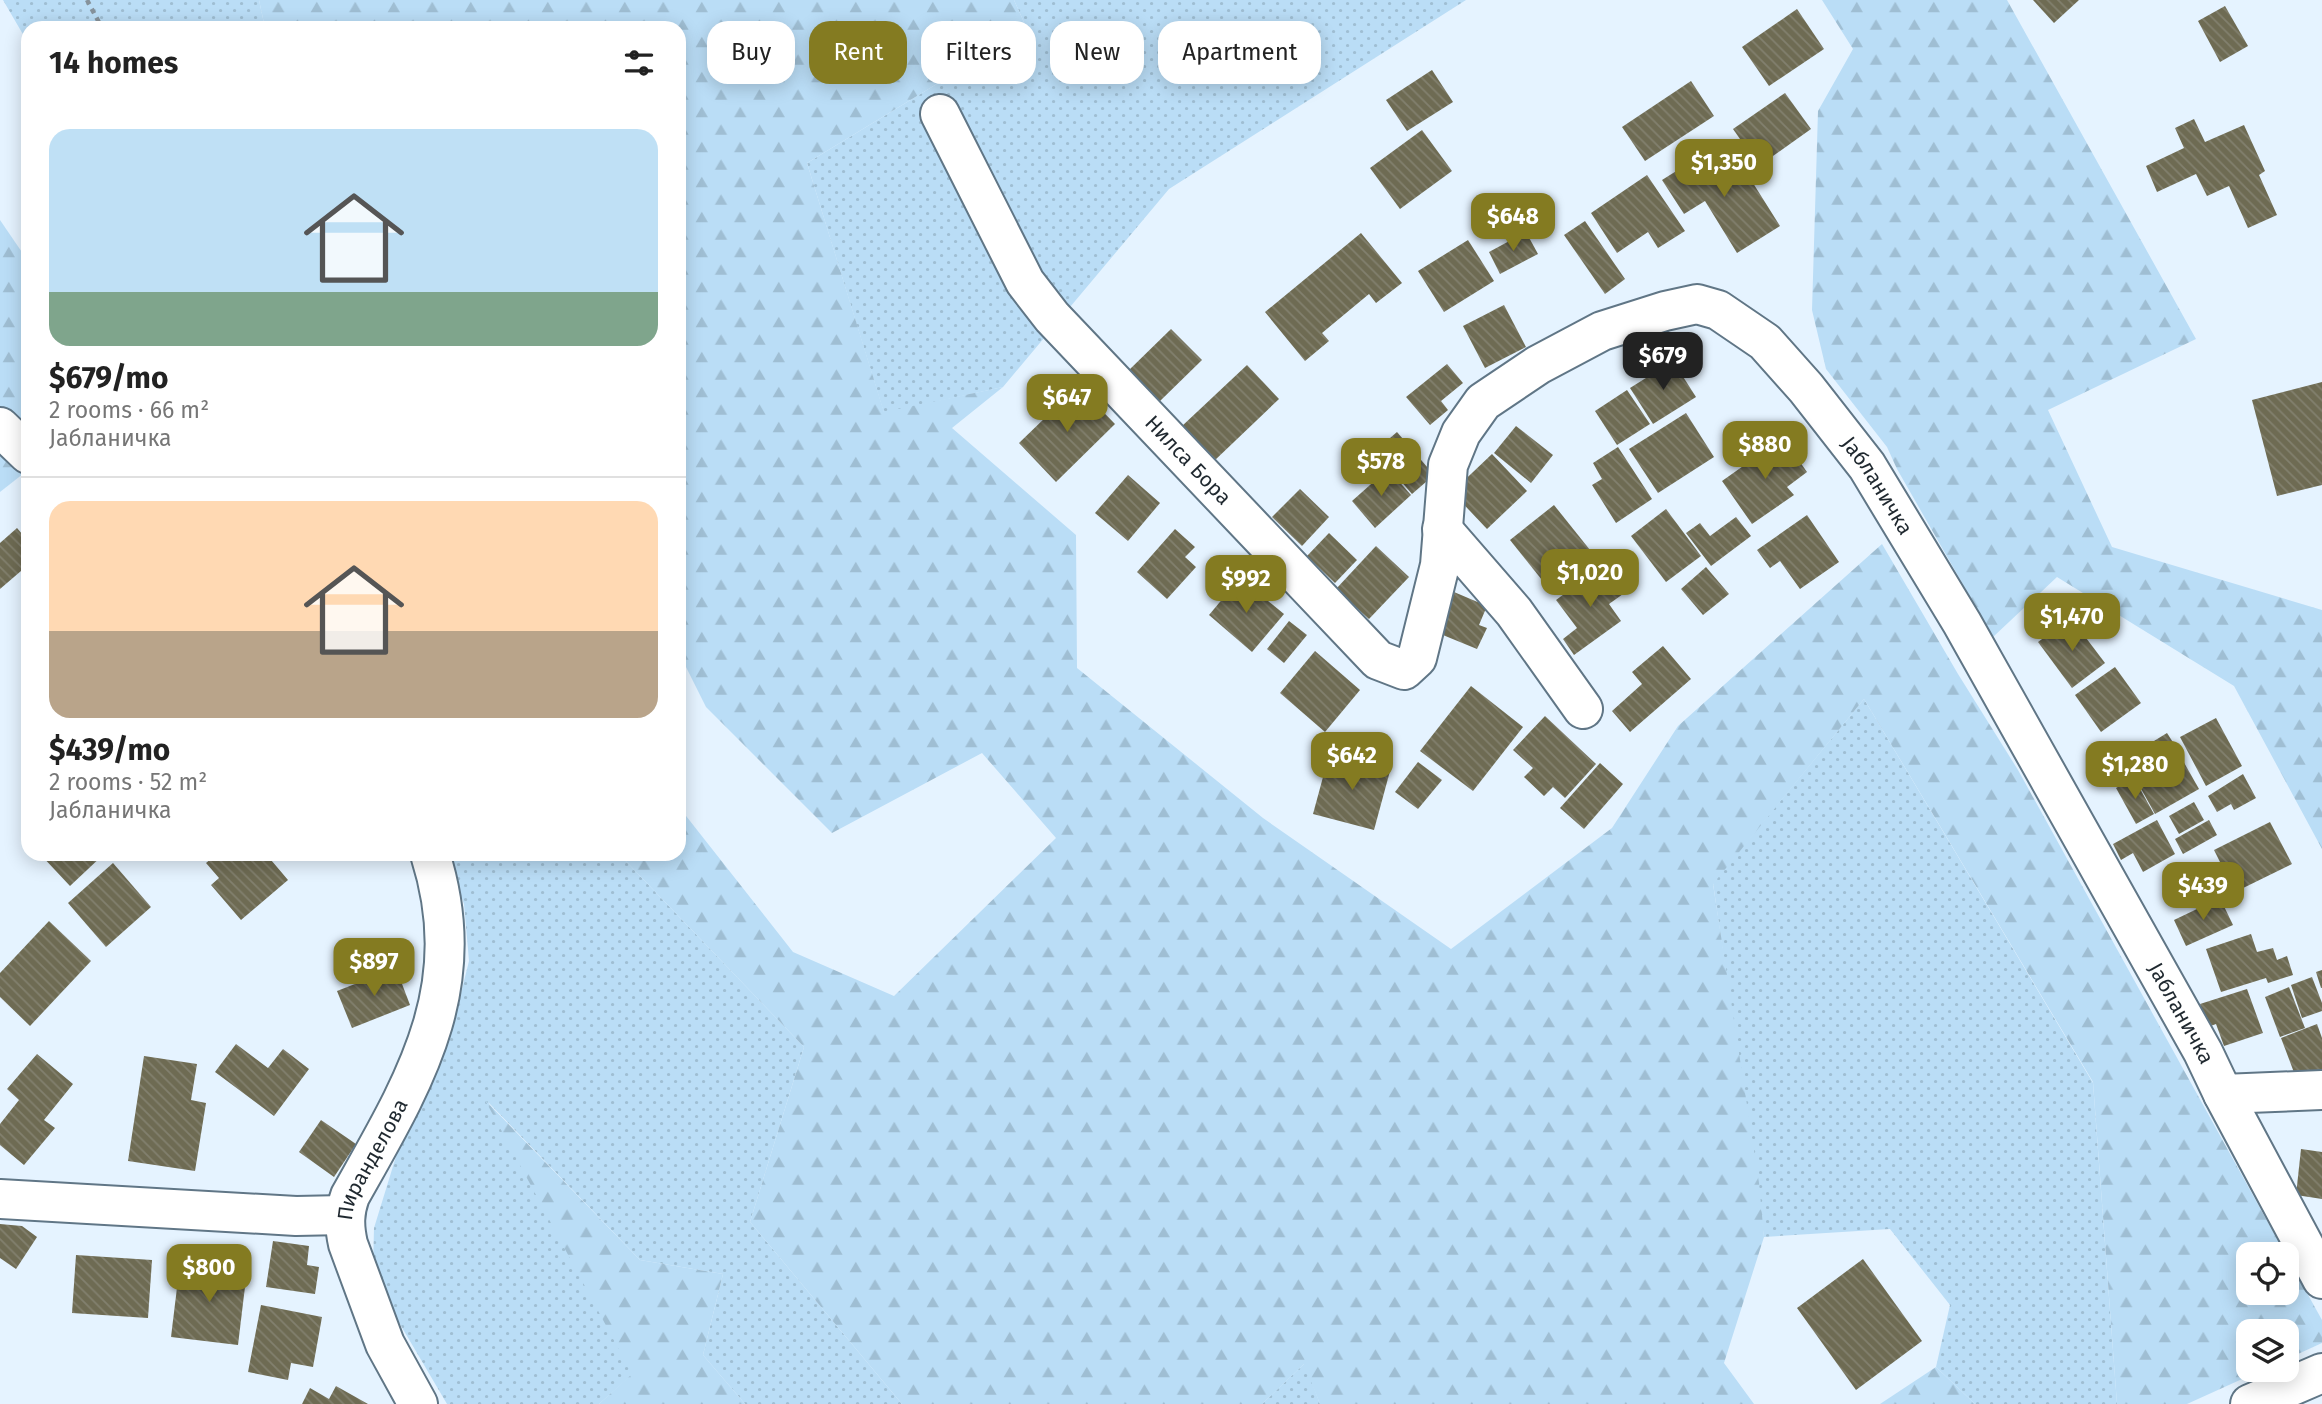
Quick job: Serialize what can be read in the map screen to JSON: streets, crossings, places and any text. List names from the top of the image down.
{
  "streets": {
    "street": ["Нилса Бора", "Јабланичка", "Пиранделова"]
  },
  "crossings": [
    ["Нилса Бора", "Јабланичка"]
  ],
  "page": {
    "chip": [
      "Buy",
      "Rent",
      "Filters",
      "New",
      "Apartment"
    ],
    "heading": "14 homes",
    "list": [
      {
        "name": "$679/mo",
        "note": "2 rooms · 66 m² · Јабланичка"
      },
      {
        "name": "$439/mo",
        "note": "2 rooms · 52 m² · Јабланичка"
      }
    ],
    "price": [
      "$1,350",
      "$648",
      "$679",
      "$647",
      "$880",
      "$578",
      "$1,020",
      "$992",
      "$1,470",
      "$642",
      "$1,280",
      "$439",
      "$897",
      "$800"
    ]
  }
}
